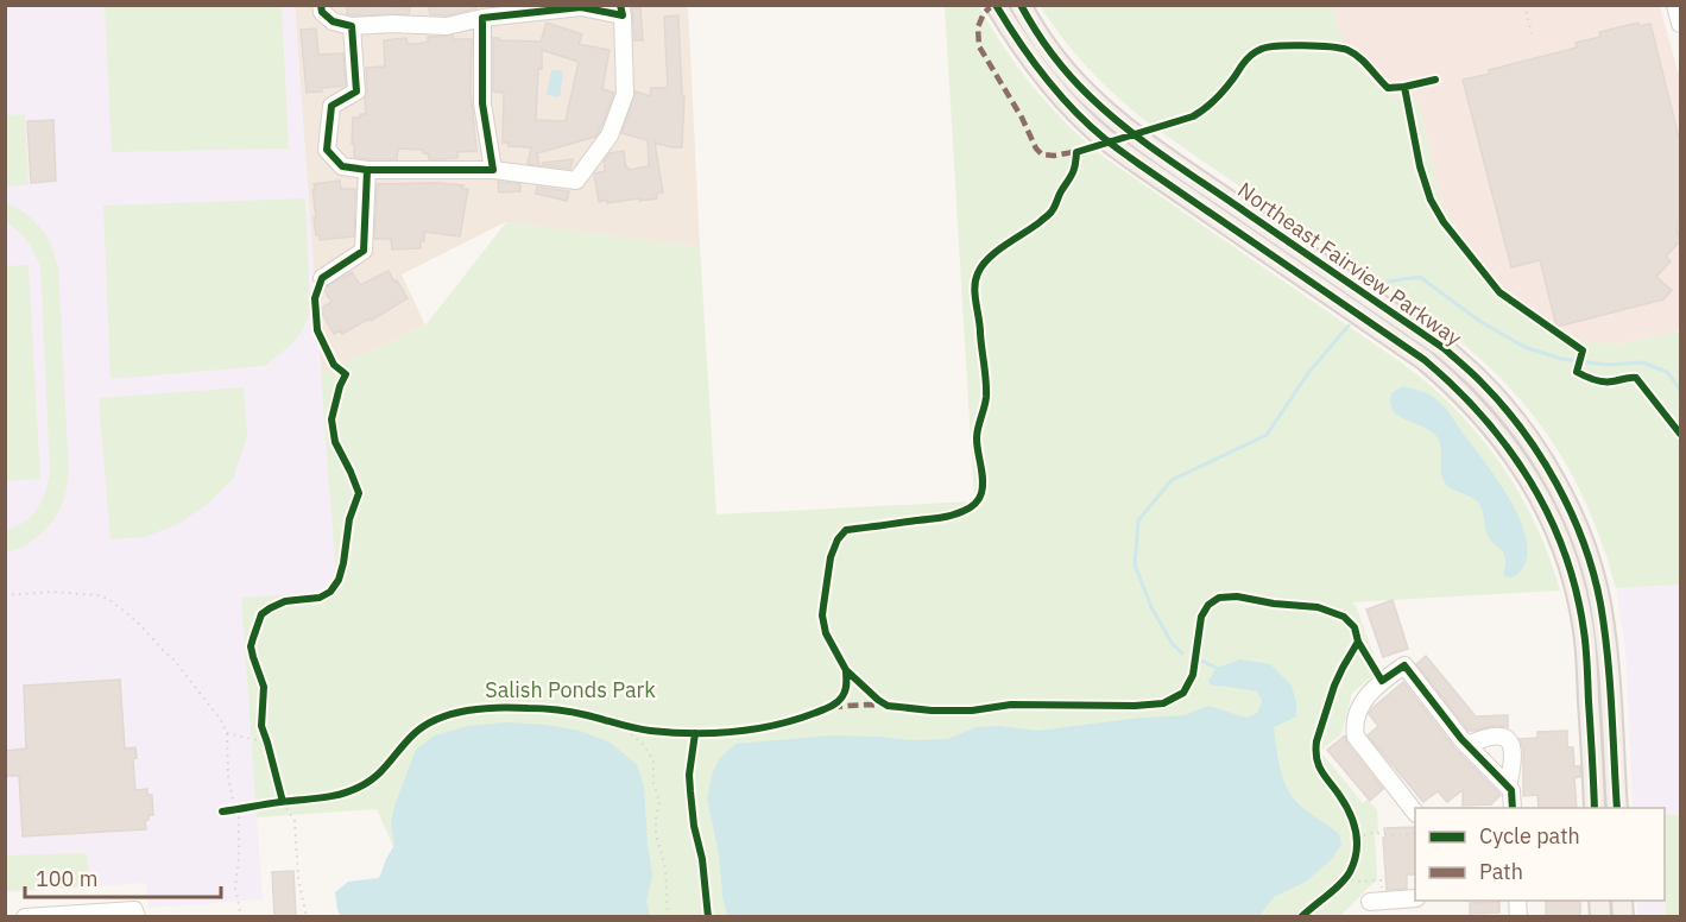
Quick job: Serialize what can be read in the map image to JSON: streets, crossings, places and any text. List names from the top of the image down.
{
  "streets": {
    "main road": ["Northeast Fairview Parkway"]
  },
  "parks": ["Salish Ponds Park"],
  "legend": ["Cycle path", "Path"],
  "scale_bar": "100 m"
}
